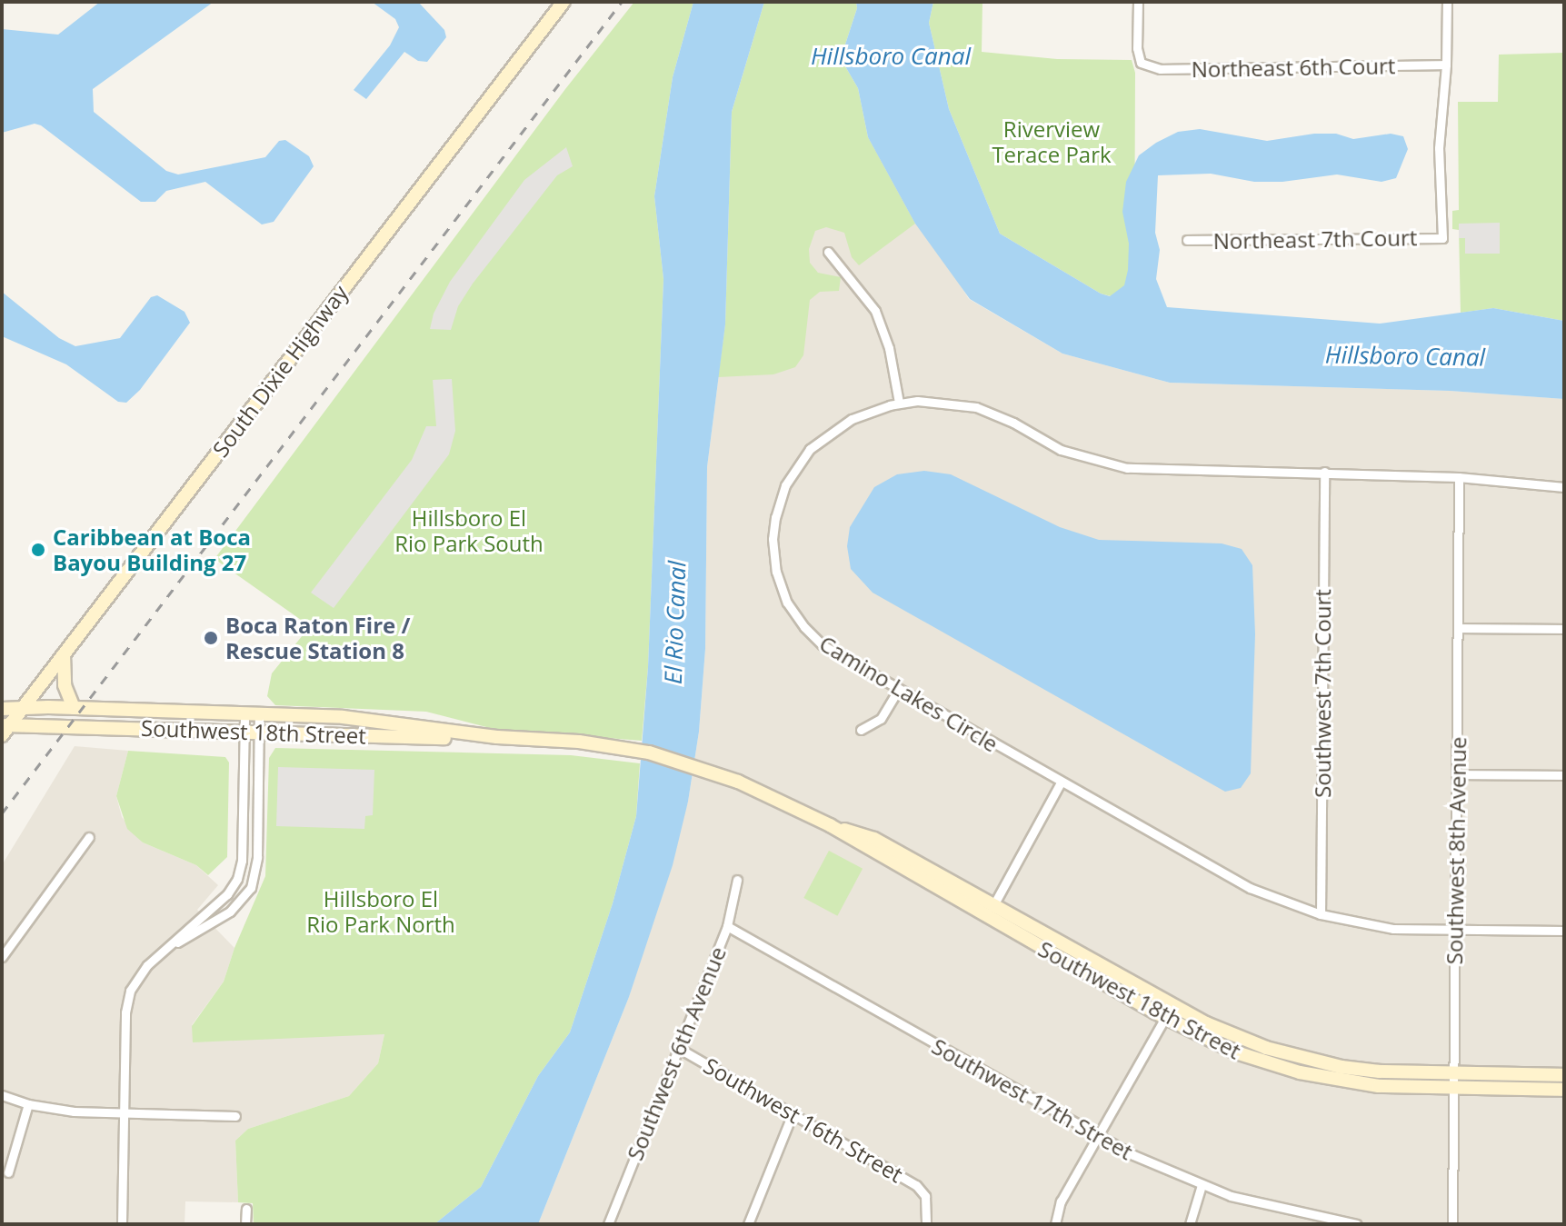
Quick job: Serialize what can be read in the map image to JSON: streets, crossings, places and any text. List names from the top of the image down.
{
  "streets": {
    "main road": ["South Dixie Highway", "Southwest 18th Street"],
    "street": [
      "Northeast 6th Court",
      "Northeast 7th Court",
      "Camino Lakes Circle",
      "Southwest 7th Court",
      "Southwest 8th Avenue",
      "Southwest 6th Avenue",
      "Southwest 17th Street",
      "Southwest 16th Street"
    ]
  },
  "crossings": [
    ["Northeast 6th Court", "Northeast 7th Court"],
    ["South Dixie Highway", "Southwest 18th Street"],
    ["Camino Lakes Circle", "Southwest 7th Court"],
    ["Camino Lakes Circle", "Southwest 8th Avenue"],
    ["Southwest 18th Street", "Southwest 8th Avenue"],
    ["Southwest 6th Avenue", "Southwest 17th Street"],
    ["Southwest 6th Avenue", "Southwest 16th Street"]
  ],
  "water": ["Hillsboro Canal", "El Rio Canal"],
  "parks": ["Riverview Terace Park", "Hillsboro El Rio Park South", "Hillsboro El Rio Park North"],
  "places": ["Caribbean at Boca Bayou Building 27", "Boca Raton Fire / Rescue Station 8"]
}
